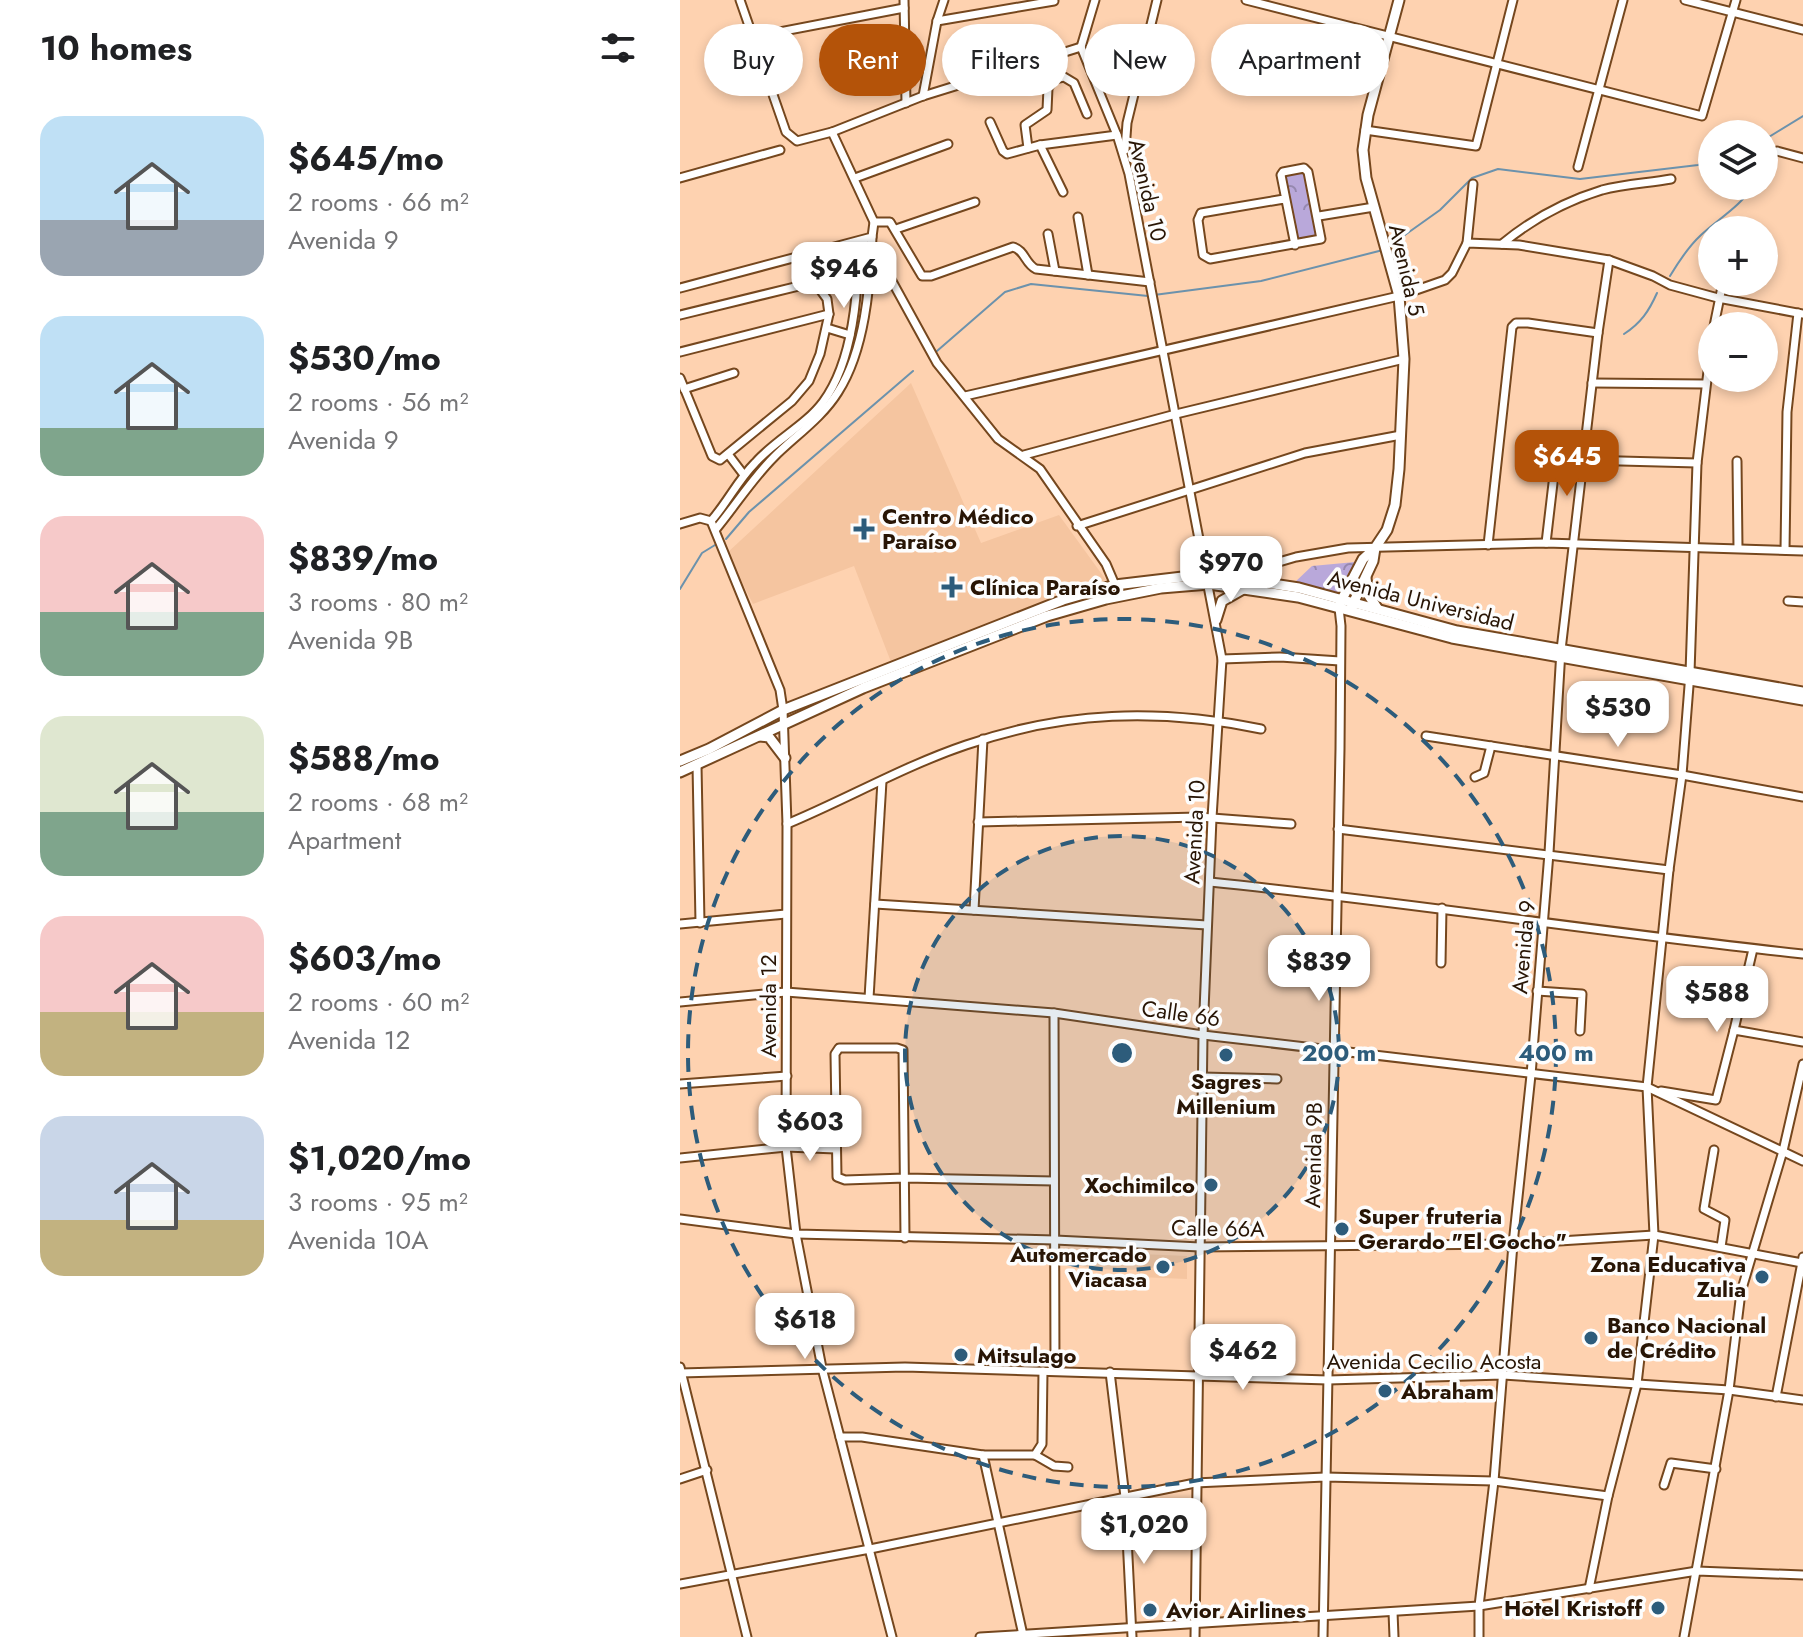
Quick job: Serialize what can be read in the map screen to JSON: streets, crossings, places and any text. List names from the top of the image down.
{
  "streets": {
    "street": [
      "Avenida 10",
      "Avenida 5",
      "Avenida Universidad",
      "Avenida 9",
      "Avenida 12",
      "Calle 66",
      "Avenida 9B",
      "Calle 66A",
      "Avenida Cecilio Acosta"
    ]
  },
  "crossings": [
    ["Avenida 10", "Avenida Universidad"],
    ["Avenida 10", "Calle 66"],
    ["Avenida 10", "Calle 66A"],
    ["Avenida 10", "Avenida Cecilio Acosta"],
    ["Avenida 5", "Avenida Universidad"],
    ["Avenida 5", "Avenida 9B"],
    ["Avenida Universidad", "Avenida 9"],
    ["Avenida Universidad", "Avenida 12"],
    ["Avenida Universidad", "Avenida 9B"],
    ["Avenida 9", "Calle 66"],
    ["Avenida 9", "Calle 66A"],
    ["Avenida 9", "Avenida Cecilio Acosta"],
    ["Avenida 12", "Calle 66"],
    ["Avenida 12", "Calle 66A"],
    ["Avenida 12", "Avenida Cecilio Acosta"],
    ["Calle 66", "Avenida 9B"],
    ["Avenida 9B", "Calle 66A"],
    ["Avenida 9B", "Avenida Cecilio Acosta"]
  ],
  "places": {
    "health": ["Centro Médico Paraíso", "Clínica Paraíso"],
    "other": [
      "Sagres Millenium",
      "Xochimilco",
      "Super fruteria Gerardo \"El Gocho\"",
      "Automercado Viacasa",
      "Zona Educativa Zulia",
      "Banco Nacional de Crédito",
      "Mitsulago",
      "Abraham",
      "Hotel Kristoff",
      "Avior Airlines"
    ]
  },
  "page": {
    "heading": "10 homes",
    "chip": [
      "Buy",
      "Rent",
      "Filters",
      "New",
      "Apartment"
    ],
    "list": [
      {
        "name": "$645/mo",
        "note": "2 rooms · 66 m² · Avenida 9"
      },
      {
        "name": "$530/mo",
        "note": "2 rooms · 56 m² · Avenida 9"
      },
      {
        "name": "$839/mo",
        "note": "3 rooms · 80 m² · Avenida 9B"
      },
      {
        "name": "$588/mo",
        "note": "2 rooms · 68 m² · Apartment"
      },
      {
        "name": "$603/mo",
        "note": "2 rooms · 60 m² · Avenida 12"
      },
      {
        "name": "$1,020/mo",
        "note": "3 rooms · 95 m² · Avenida 10A"
      }
    ],
    "map_buttons": ["+", "−"],
    "price": [
      "$946",
      "$645",
      "$970",
      "$530",
      "$839",
      "$588",
      "$603",
      "$618",
      "$462",
      "$1,020"
    ]
  },
  "rings": ["200 m", "400 m"]
}
